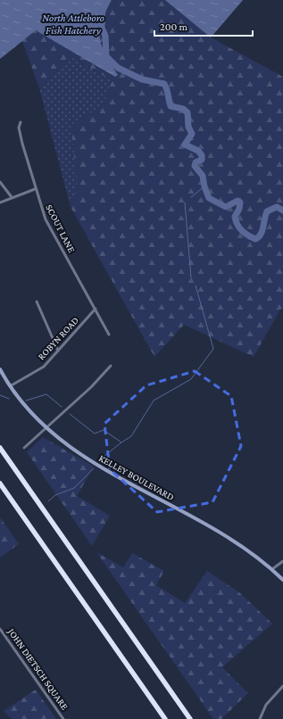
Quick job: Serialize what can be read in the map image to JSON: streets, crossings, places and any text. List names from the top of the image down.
{
  "streets": {
    "main road": ["KELLEY BOULEVARD"],
    "street": ["SCOUT LANE", "ROBYN ROAD", "JOHN DIETSCH SQUARE"]
  },
  "crossings": [
    ["SCOUT LANE", "ROBYN ROAD"],
    ["ROBYN ROAD", "KELLEY BOULEVARD"]
  ],
  "water": ["North Attleboro Fish Hatchery"],
  "scale_bar": "200 m"
}
